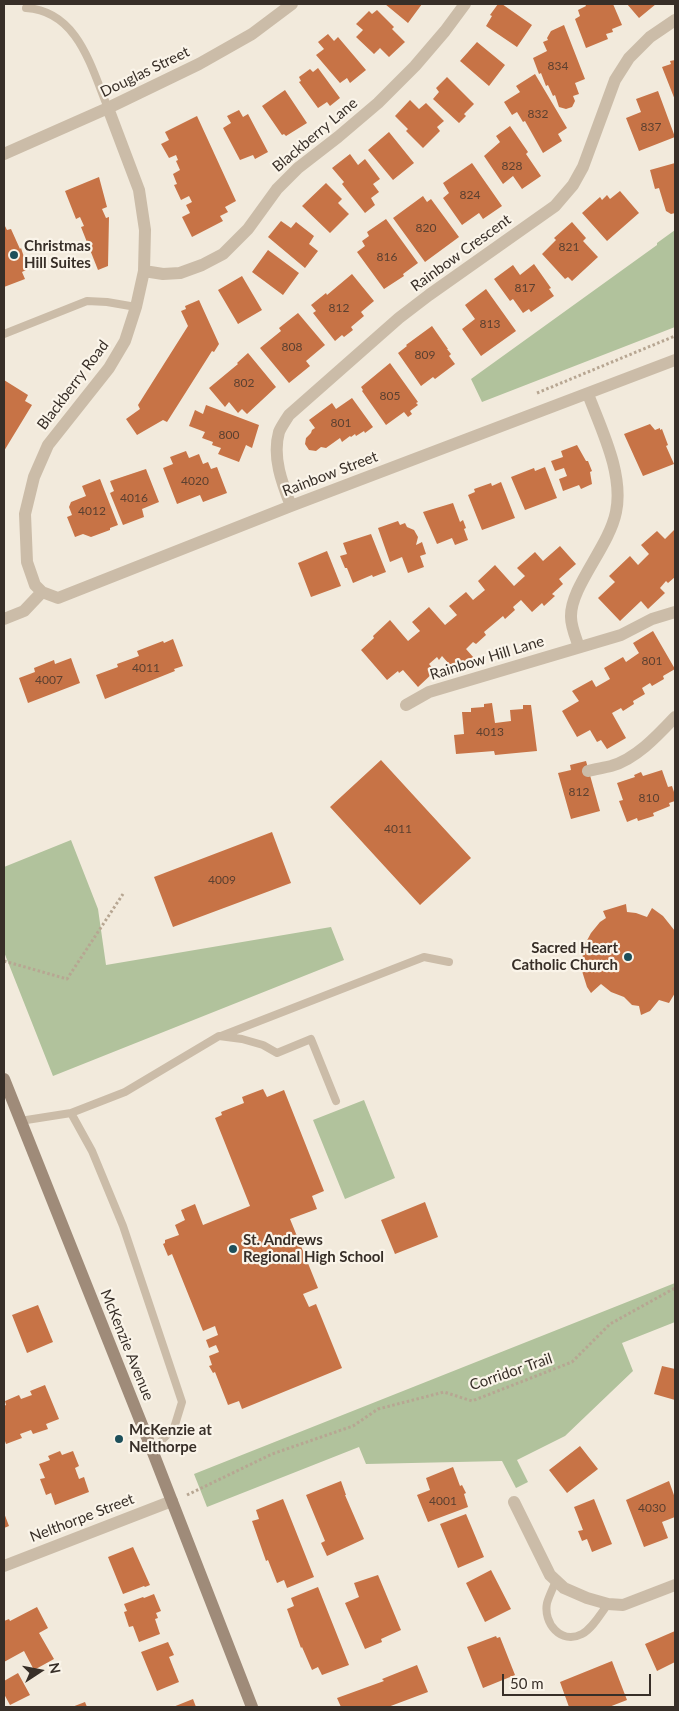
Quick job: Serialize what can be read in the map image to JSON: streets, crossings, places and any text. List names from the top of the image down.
{
  "streets": {
    "main road": ["McKenzie Avenue"],
    "street": [
      "Douglas Street",
      "Blackberry Lane",
      "Rainbow Crescent",
      "Blackberry Road",
      "Rainbow Street",
      "Rainbow Hill Lane",
      "Nelthorpe Street"
    ],
    "path": ["Corridor Trail"]
  },
  "crossings": [
    ["Douglas Street", "Blackberry Road"],
    ["Blackberry Lane", "Blackberry Road"],
    ["Rainbow Crescent", "Rainbow Street"],
    ["Blackberry Road", "Rainbow Street"],
    ["McKenzie Avenue", "Corridor Trail"],
    ["McKenzie Avenue", "Nelthorpe Street"],
    ["Corridor Trail", "Nelthorpe Street"]
  ],
  "places": [
    "Christmas Hill Suites",
    "Sacred Heart Catholic Church",
    "St. Andrews Regional High School",
    "McKenzie at Nelthorpe"
  ],
  "house_numbers": [
    "834",
    "832",
    "837",
    "828",
    "824",
    "820",
    "821",
    "816",
    "817",
    "812",
    "813",
    "808",
    "809",
    "802",
    "805",
    "801",
    "800",
    "4020",
    "4016",
    "4012",
    "801",
    "4011",
    "4007",
    "4013",
    "812",
    "810",
    "4011",
    "4009",
    "4001",
    "4030"
  ],
  "scale_bar": "50 m",
  "north": "right"
}
